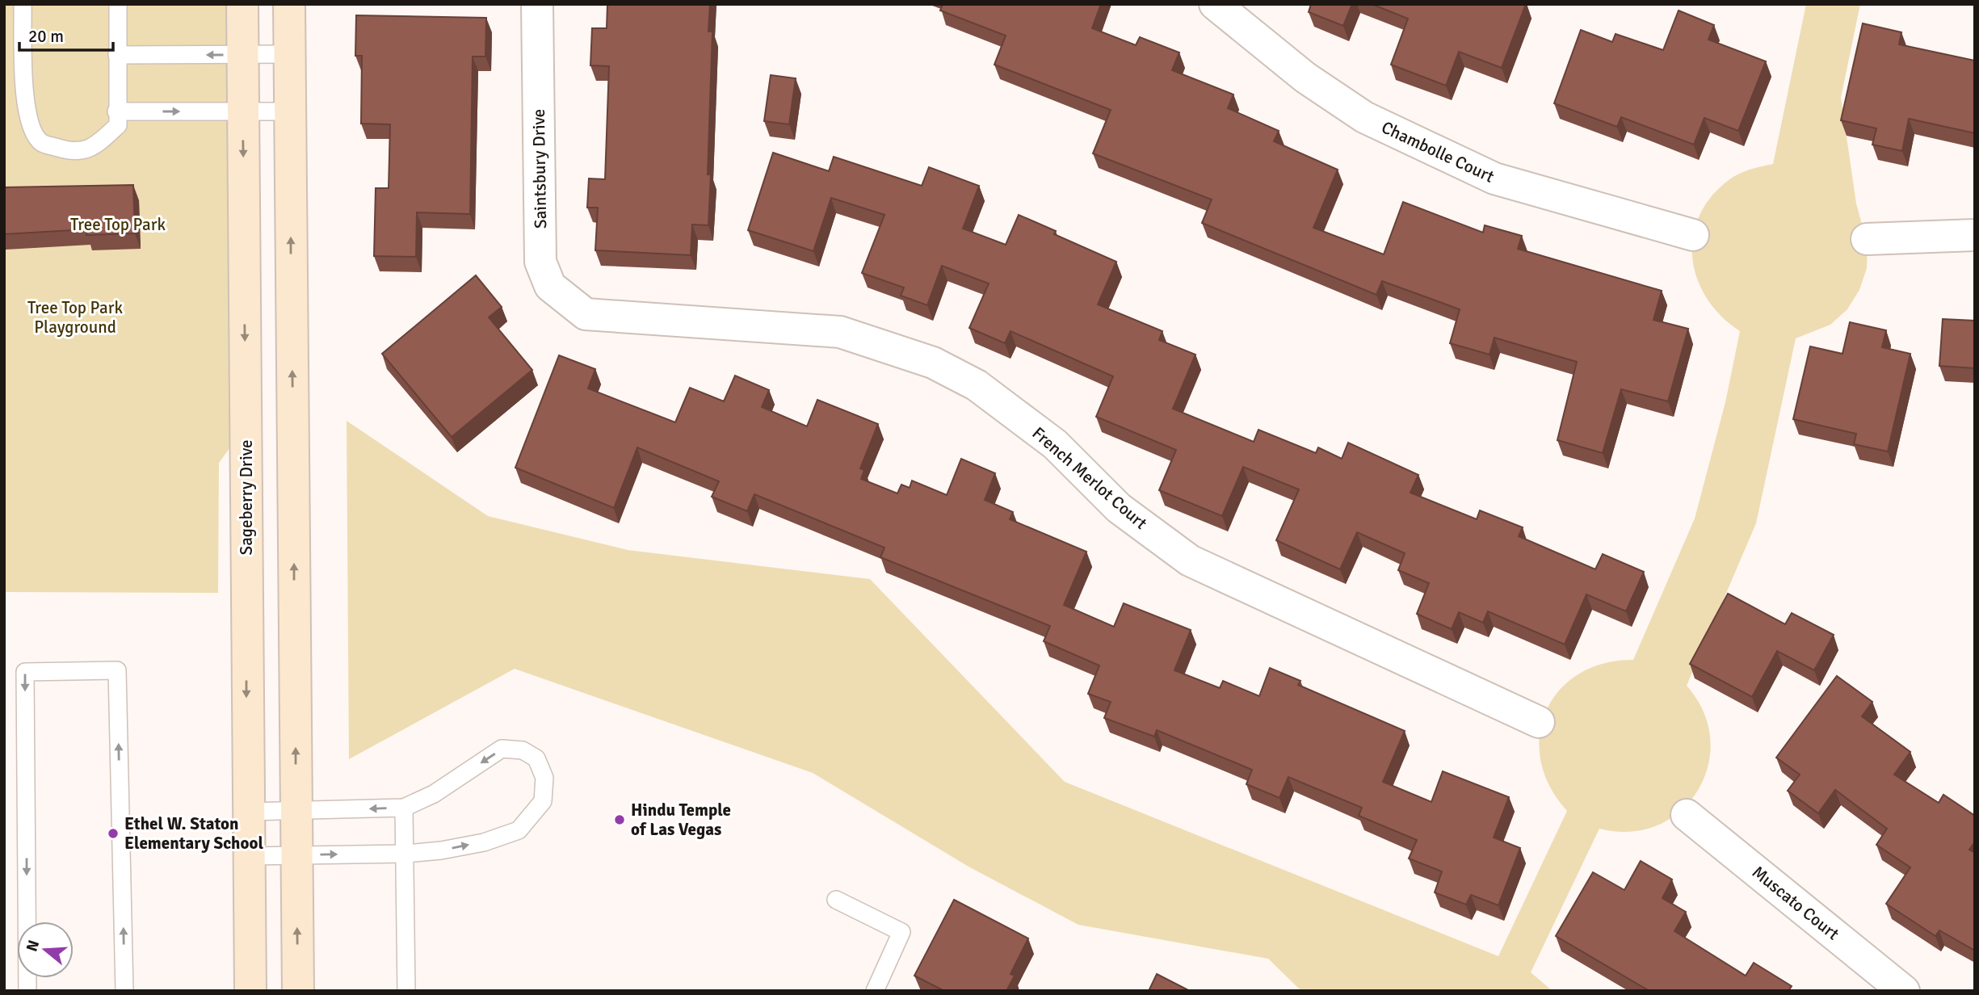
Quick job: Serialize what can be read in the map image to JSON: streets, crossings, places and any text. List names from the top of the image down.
{
  "streets": {
    "street": [
      "Chambolle Court",
      "Saintsbury Drive",
      "French Merlot Court",
      "Sageberry Drive",
      "Muscato Court"
    ]
  },
  "crossings": [
    ["Saintsbury Drive", "French Merlot Court"]
  ],
  "parks": ["Tree Top Park", "Tree Top Park Playground"],
  "places": ["Hindu Temple of Las Vegas", "Ethel W. Staton Elementary School"],
  "scale_bar": "20 m",
  "north": "left"
}
